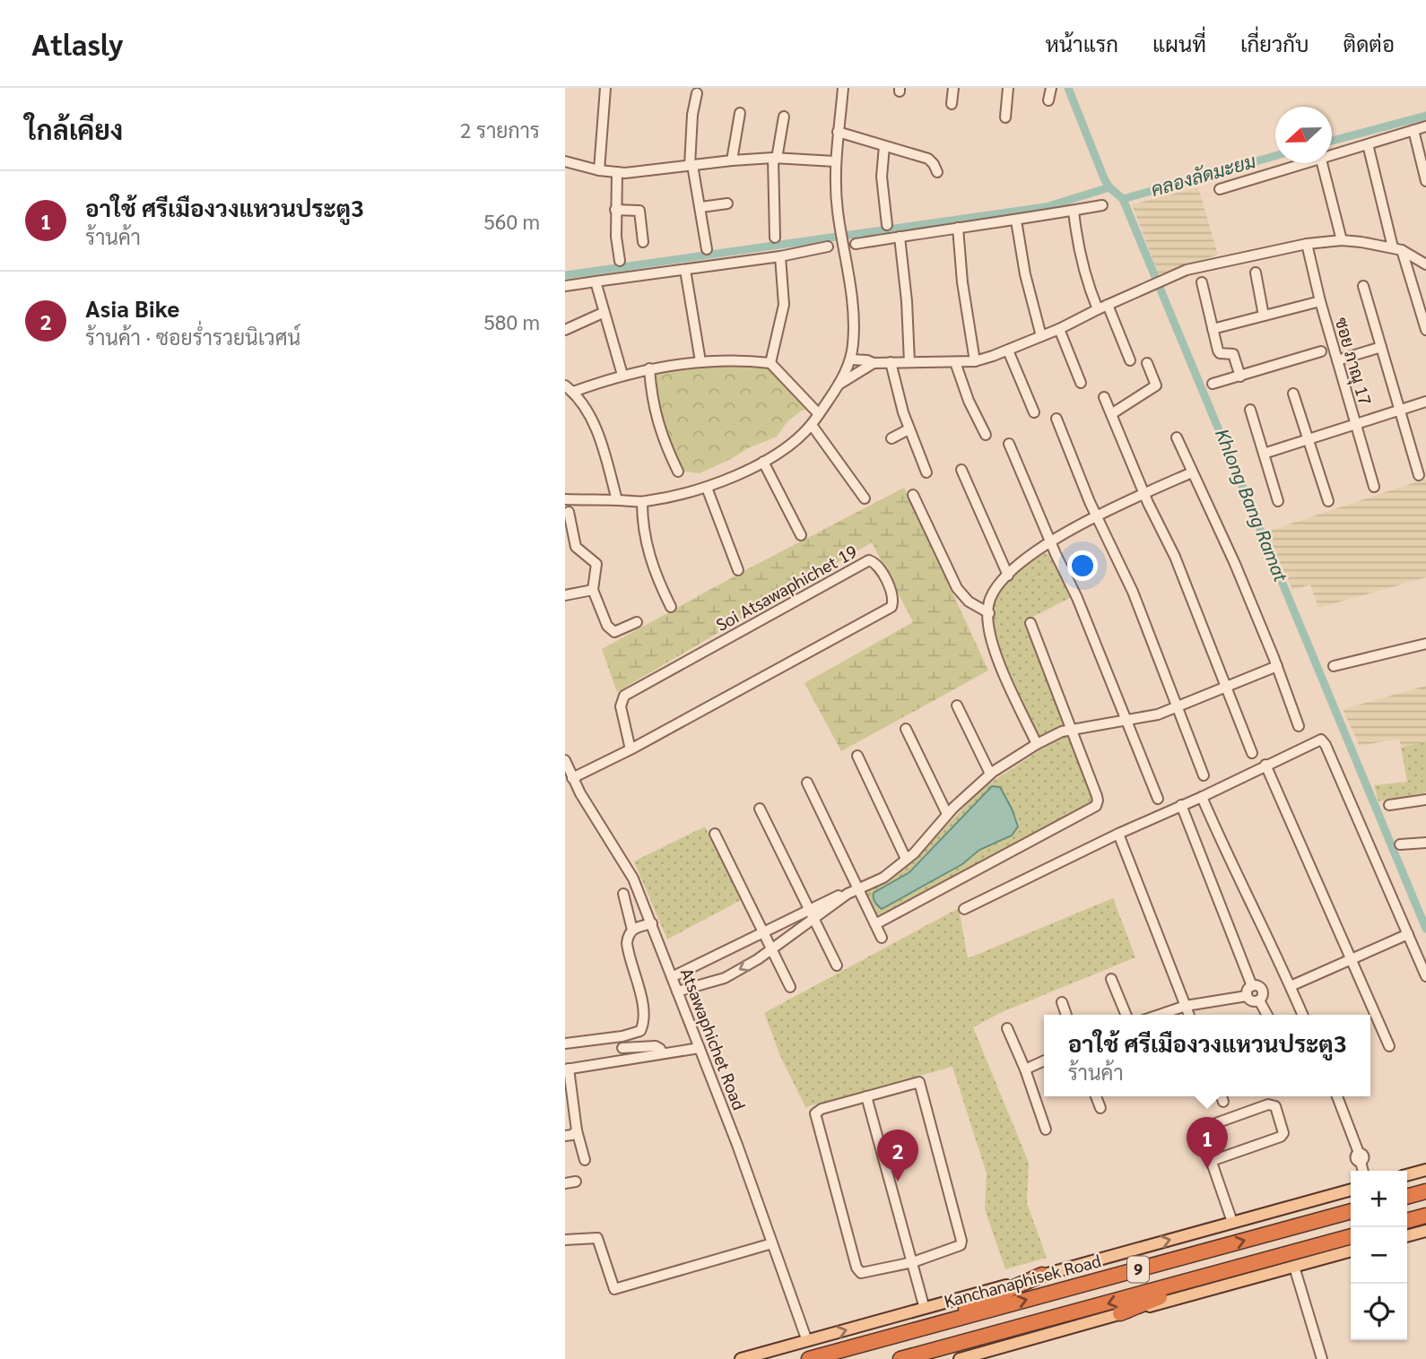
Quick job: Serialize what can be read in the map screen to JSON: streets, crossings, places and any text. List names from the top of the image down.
{
  "streets": {
    "highway": ["9", "Kanchanaphisek Road"],
    "street": ["ซอย ภาณุ 17", "Soi Atsawaphichet 19", "Atsawaphichet Road"]
  },
  "crossings": [
    ["Soi Atsawaphichet 19", "Atsawaphichet Road"]
  ],
  "water": ["คลองลัดมะยม", "Khlong Bang Ramat"],
  "north": "left",
  "page": {
    "header": "Atlasly",
    "nav": [
      "หน้าแรก",
      "แผนที่",
      "เกี่ยวกับ",
      "ติดต่อ"
    ],
    "heading": ["ใกล้เคียง", "2 รายการ"],
    "list": [
      {
        "mark": "1",
        "name": "อาใช้ ศรีเมืองวงแหวนประตู3",
        "note": "ร้านค้า",
        "value": "560 m"
      },
      {
        "mark": "2",
        "name": "Asia Bike",
        "note": "ร้านค้า · ซอยร่ำรวยนิเวศน์",
        "value": "580 m"
      }
    ],
    "popup": ["อาใช้ ศรีเมืองวงแหวนประตู3", "ร้านค้า"],
    "pins": ["1", "2"],
    "map_buttons": ["+", "−"]
  }
}
